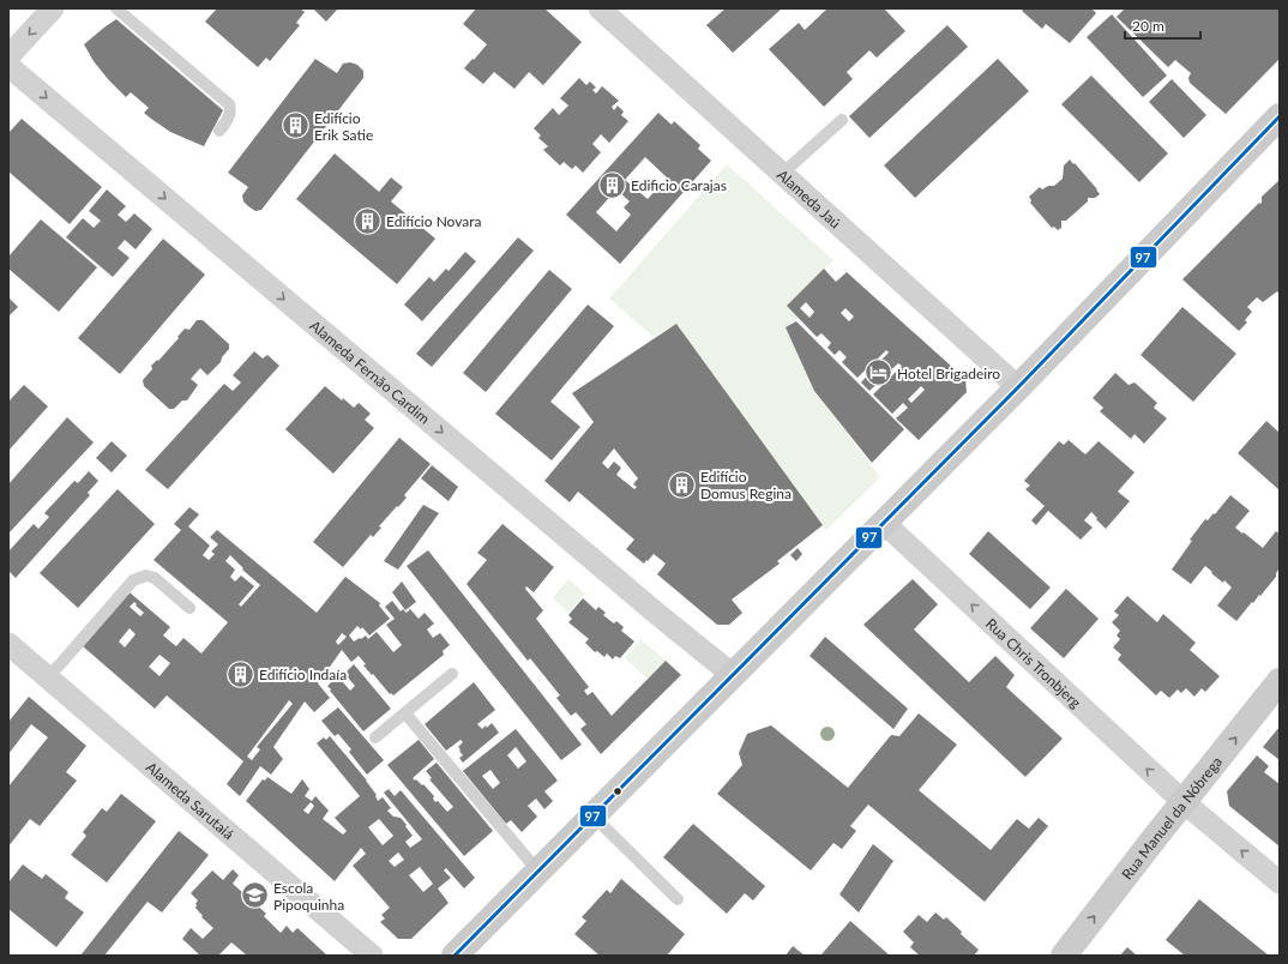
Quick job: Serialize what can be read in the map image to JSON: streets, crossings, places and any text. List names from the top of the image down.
{
  "streets": {
    "main road": ["Rua Manuel da Nóbrega"],
    "street": [
      "Alameda Jaú",
      "Alameda Fernão Cardim",
      "Rua Chris Tronbjerg",
      "Alameda Sarutaiá"
    ]
  },
  "crossings": [
    ["Rua Chris Tronbjerg", "Rua Manuel da Nóbrega"]
  ],
  "one_way": ["Alameda Fernão Cardim", "Rua Chris Tronbjerg", "Rua Manuel da Nóbrega"],
  "places": {
    "building": [
      "Edifício Erik Satie",
      "Edificio Carajas",
      "Edifício Novara",
      "Edifício Domus Regina",
      "Edifício Indaía"
    ],
    "hotel": ["Hotel Brigadeiro"],
    "school or university": ["Escola Pipoquinha"]
  },
  "lines": ["transit line 97"],
  "scale_bar": "20 m"
}
